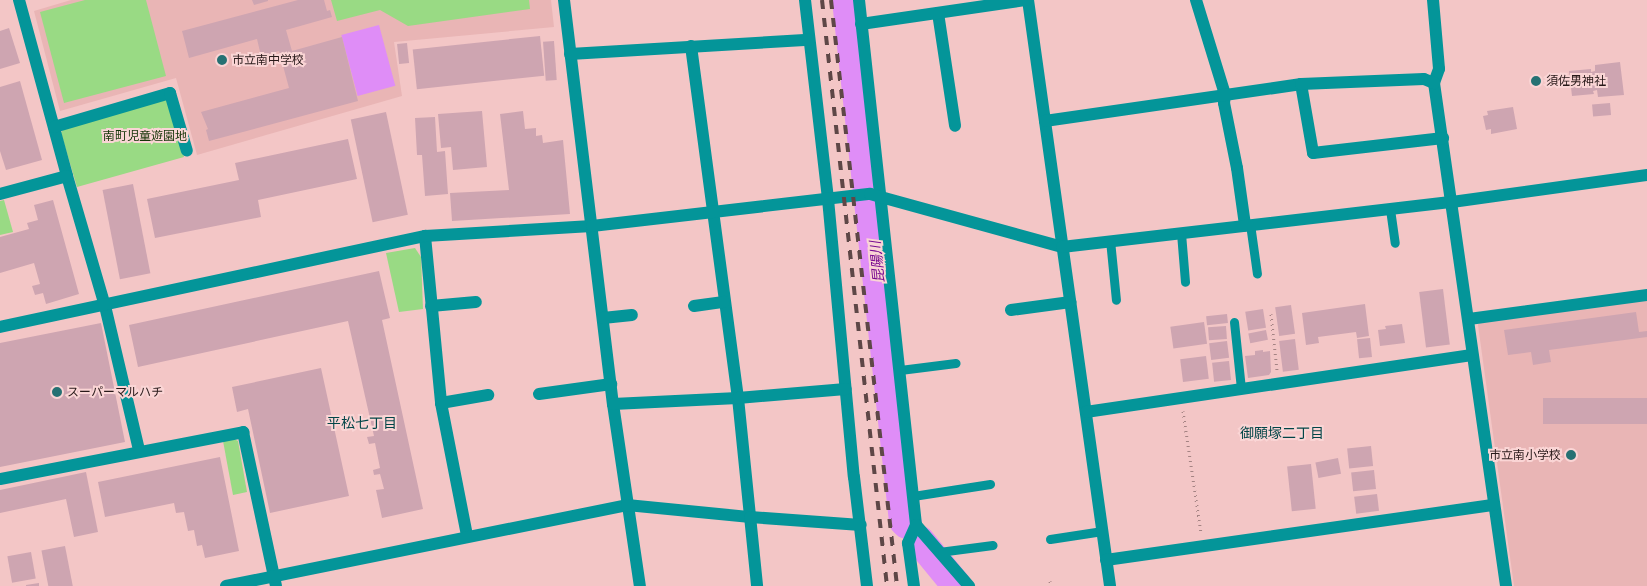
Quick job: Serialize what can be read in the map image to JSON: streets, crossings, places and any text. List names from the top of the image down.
{
  "districts": ["平松七丁目", "御願塚二丁目"],
  "water": ["昆陽川"],
  "parks": ["南町児童遊園地"],
  "places": [
    "市立南中学校",
    "須佐男神社",
    "スーパーマルハチ",
    "市立南小学校"
  ]
}
